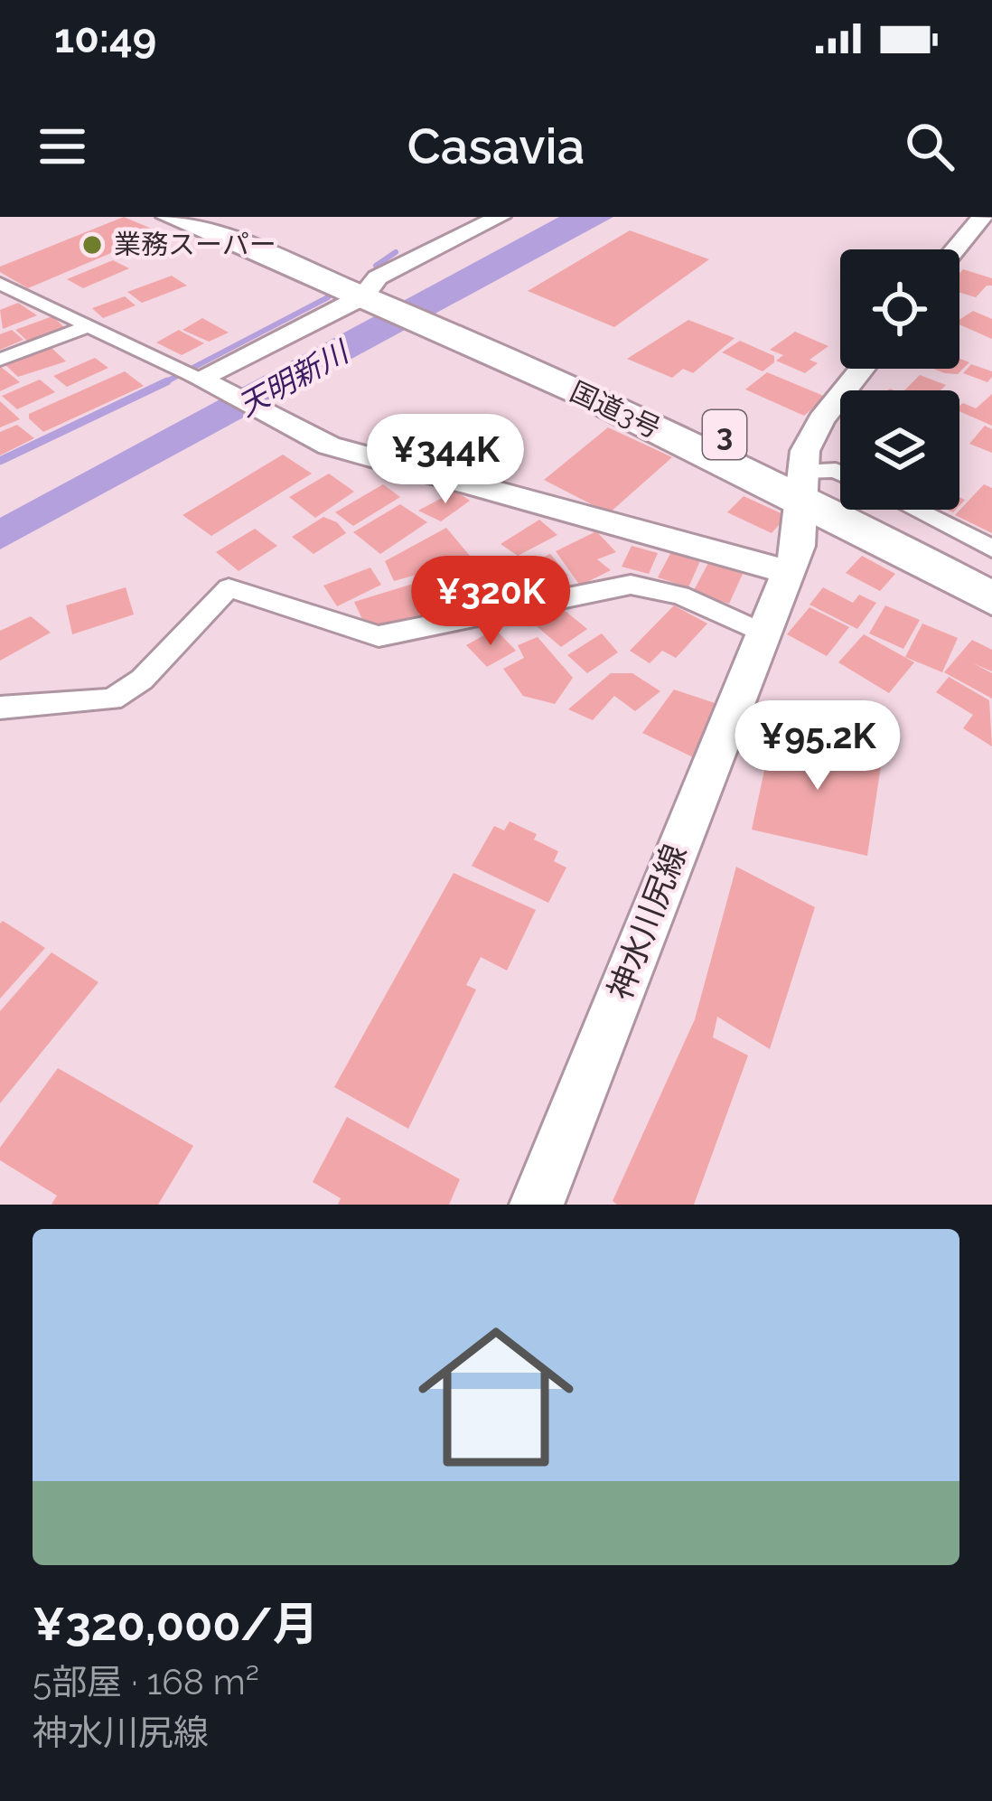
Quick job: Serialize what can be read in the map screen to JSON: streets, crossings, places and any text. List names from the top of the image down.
{
  "streets": {
    "highway": ["国道3号", "3"],
    "main road": ["神水川尻線"]
  },
  "crossings": [
    ["国道3号", "神水川尻線"]
  ],
  "water": ["天明新川"],
  "places": ["業務スーパー"],
  "page": {
    "status": "10:49",
    "header": "Casavia",
    "price": ["¥344K", "¥320K", "¥95.2K"],
    "list": [
      {
        "name": "¥320,000/月",
        "note": "5部屋 · 168 m² · 神水川尻線"
      }
    ]
  }
}
